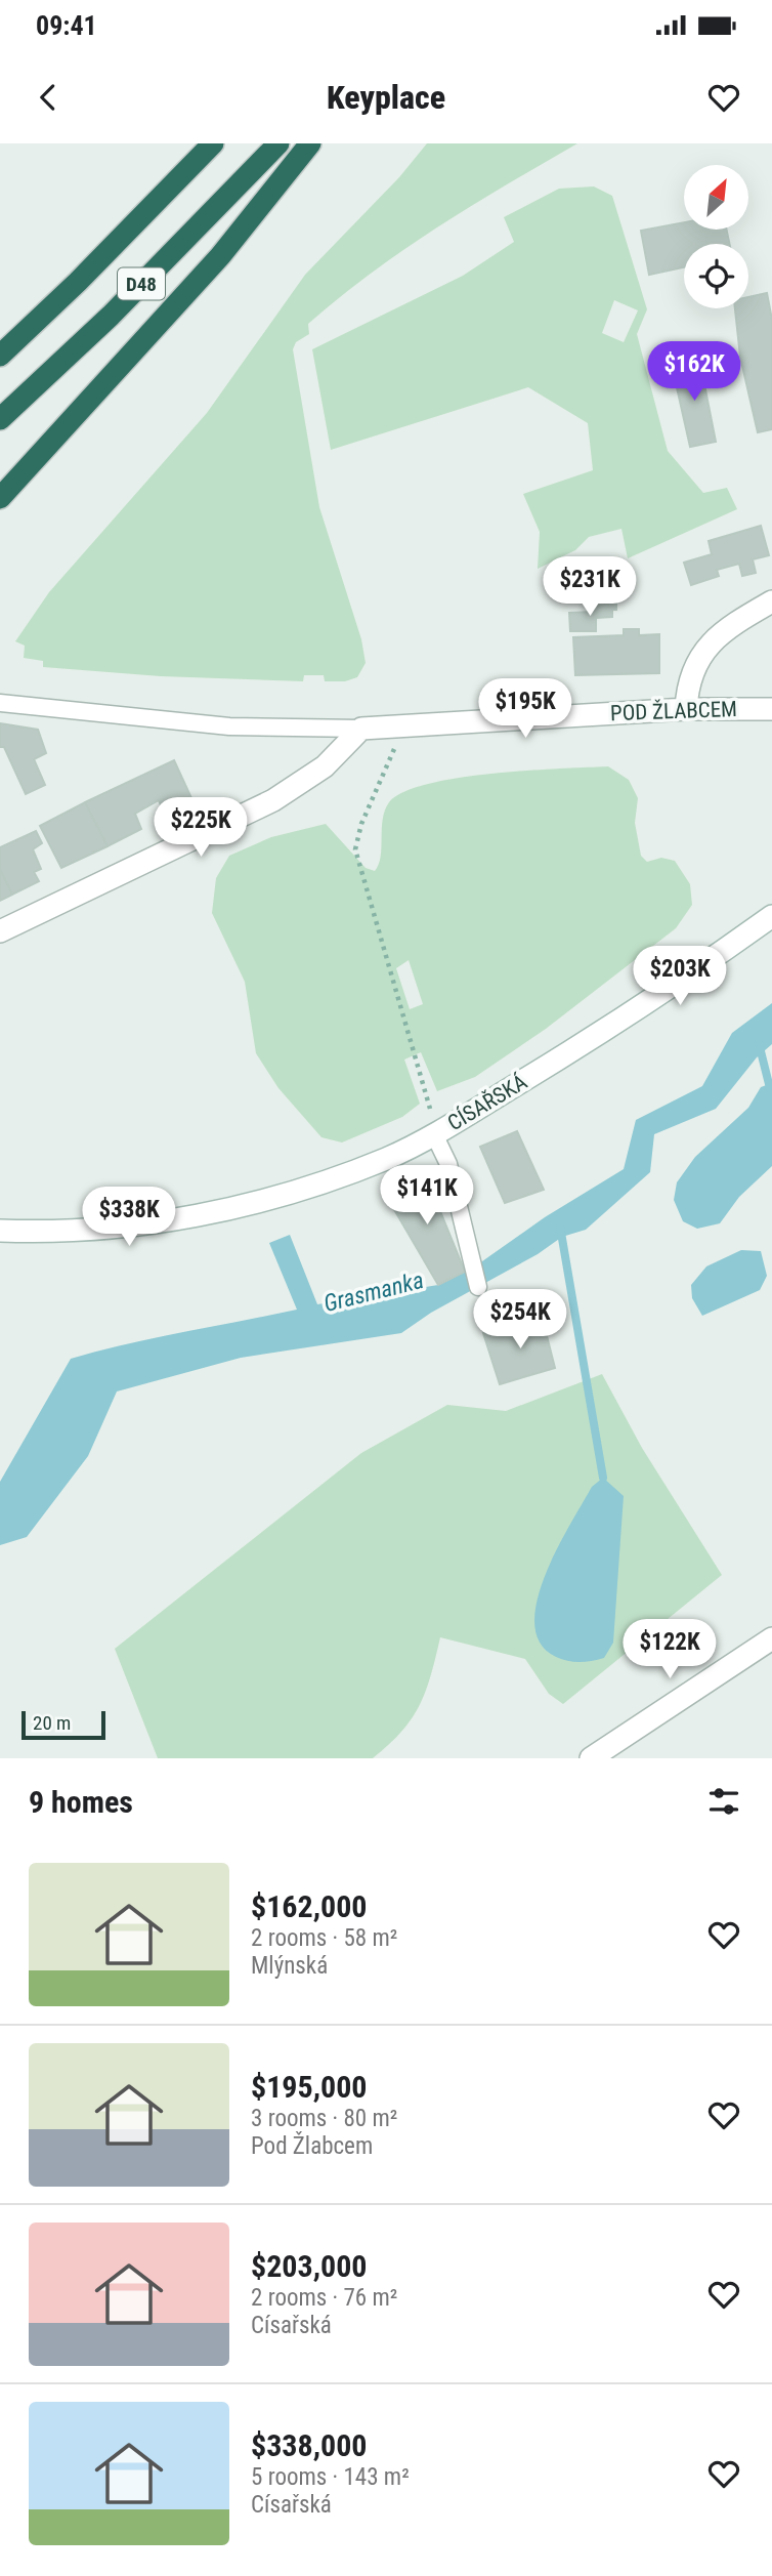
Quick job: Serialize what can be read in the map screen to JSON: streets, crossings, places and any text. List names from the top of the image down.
{
  "streets": {
    "highway": ["D48"],
    "street": ["POD ŽLABCEM", "CÍSAŘSKÁ"]
  },
  "water": ["Grasmanka"],
  "scale_bar": "20 m",
  "north": "top right",
  "page": {
    "status": "09:41",
    "header": "Keyplace",
    "price": [
      "$162K",
      "$231K",
      "$195K",
      "$225K",
      "$203K",
      "$141K",
      "$338K",
      "$254K",
      "$122K"
    ],
    "scale": "20 m",
    "heading": "9 homes",
    "list": [
      {
        "name": "$162,000",
        "note": "2 rooms · 58 m² · Mlýnská"
      },
      {
        "name": "$195,000",
        "note": "3 rooms · 80 m² · Pod Žlabcem"
      },
      {
        "name": "$203,000",
        "note": "2 rooms · 76 m² · Císařská"
      },
      {
        "name": "$338,000",
        "note": "5 rooms · 143 m² · Císařská"
      }
    ]
  }
}
